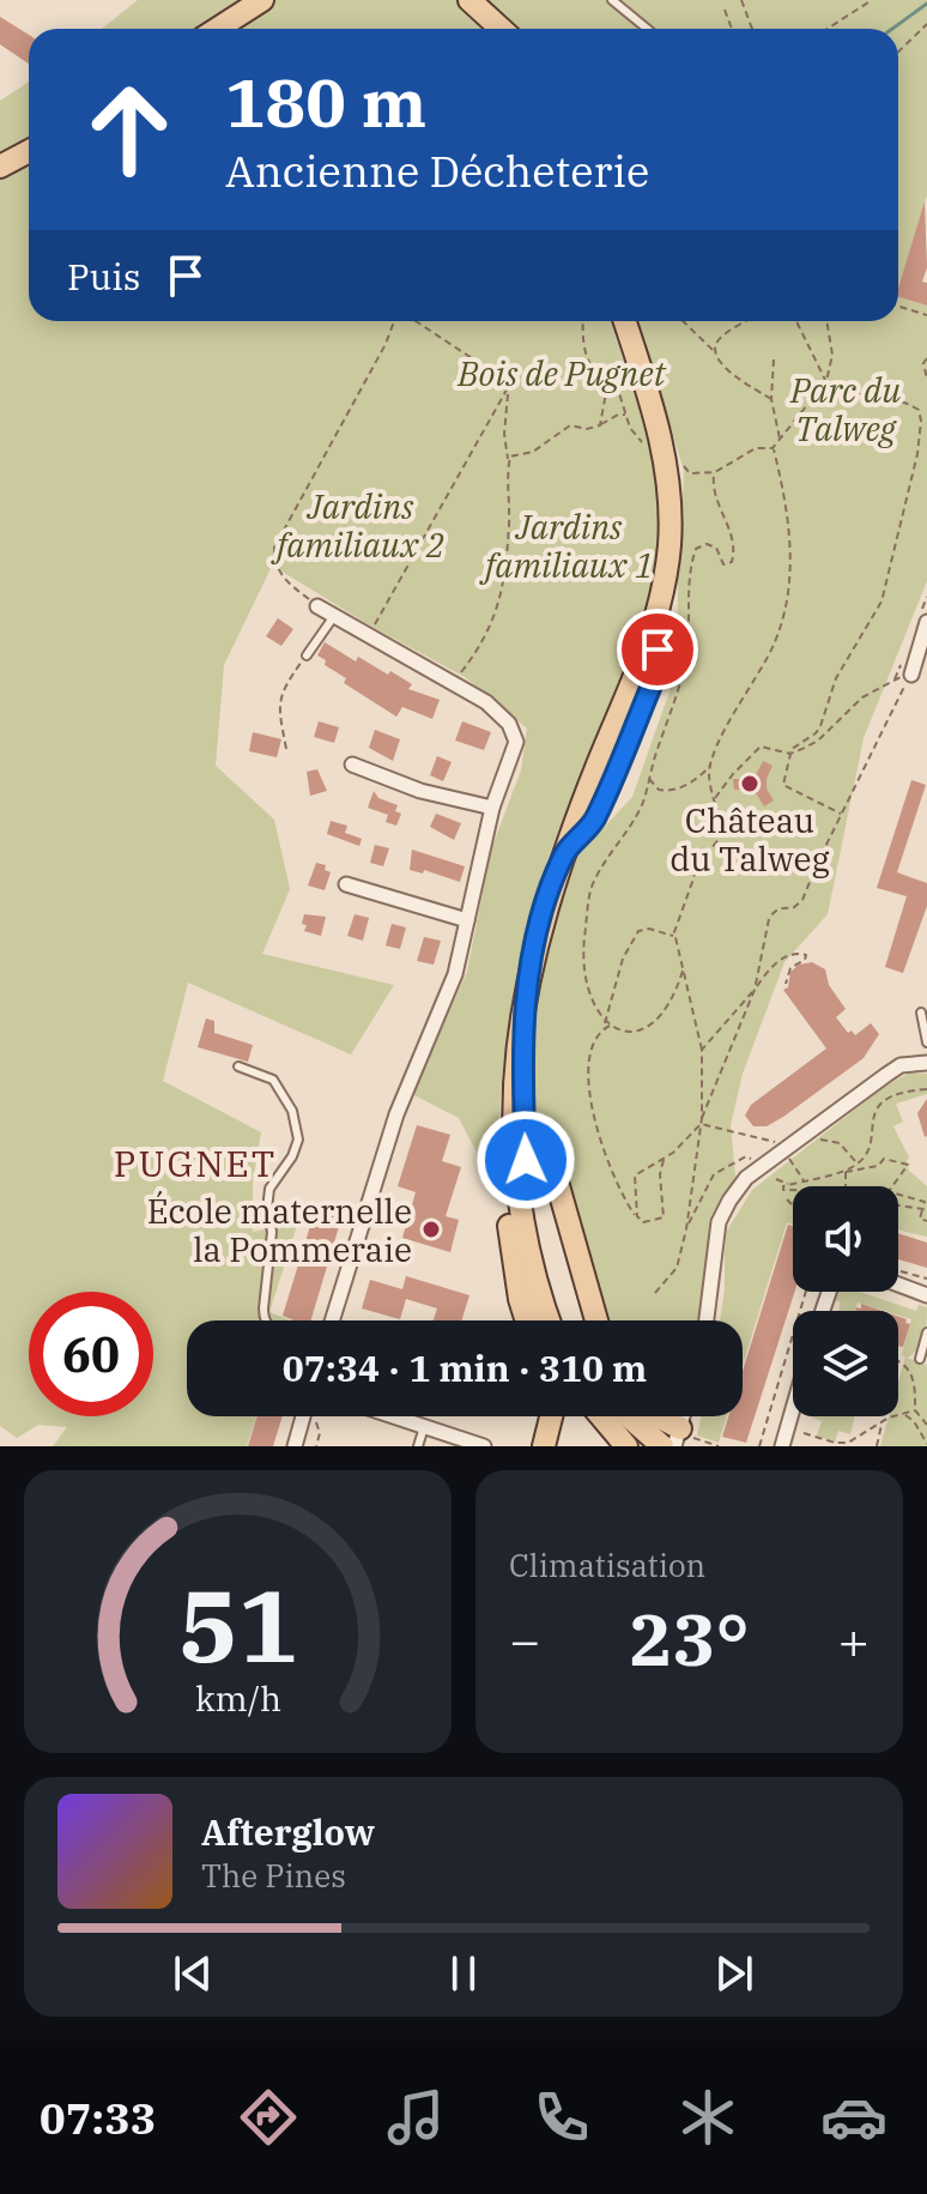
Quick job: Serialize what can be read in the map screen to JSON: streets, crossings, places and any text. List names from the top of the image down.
{
  "districts": ["PUGNET"],
  "parks": [
    "Bois de Pugnet",
    "Parc du Talweg",
    "Jardins familiaux 2",
    "Jardins familiaux 1"
  ],
  "places": ["Château du Talweg", "École maternelle la Pommeraie"],
  "page": {
    "turn": ["180 m", "Ancienne Décheterie"],
    "then": "Puis",
    "limit": "60",
    "trip": "07:34 · 1 min · 310 m",
    "tile": "Climatisation",
    "heat": ["−", "23°", "+"],
    "song": ["Afterglow", "The Pines"],
    "tabs": "07:33",
    "gauge": ["51", "km/h"]
  }
}
